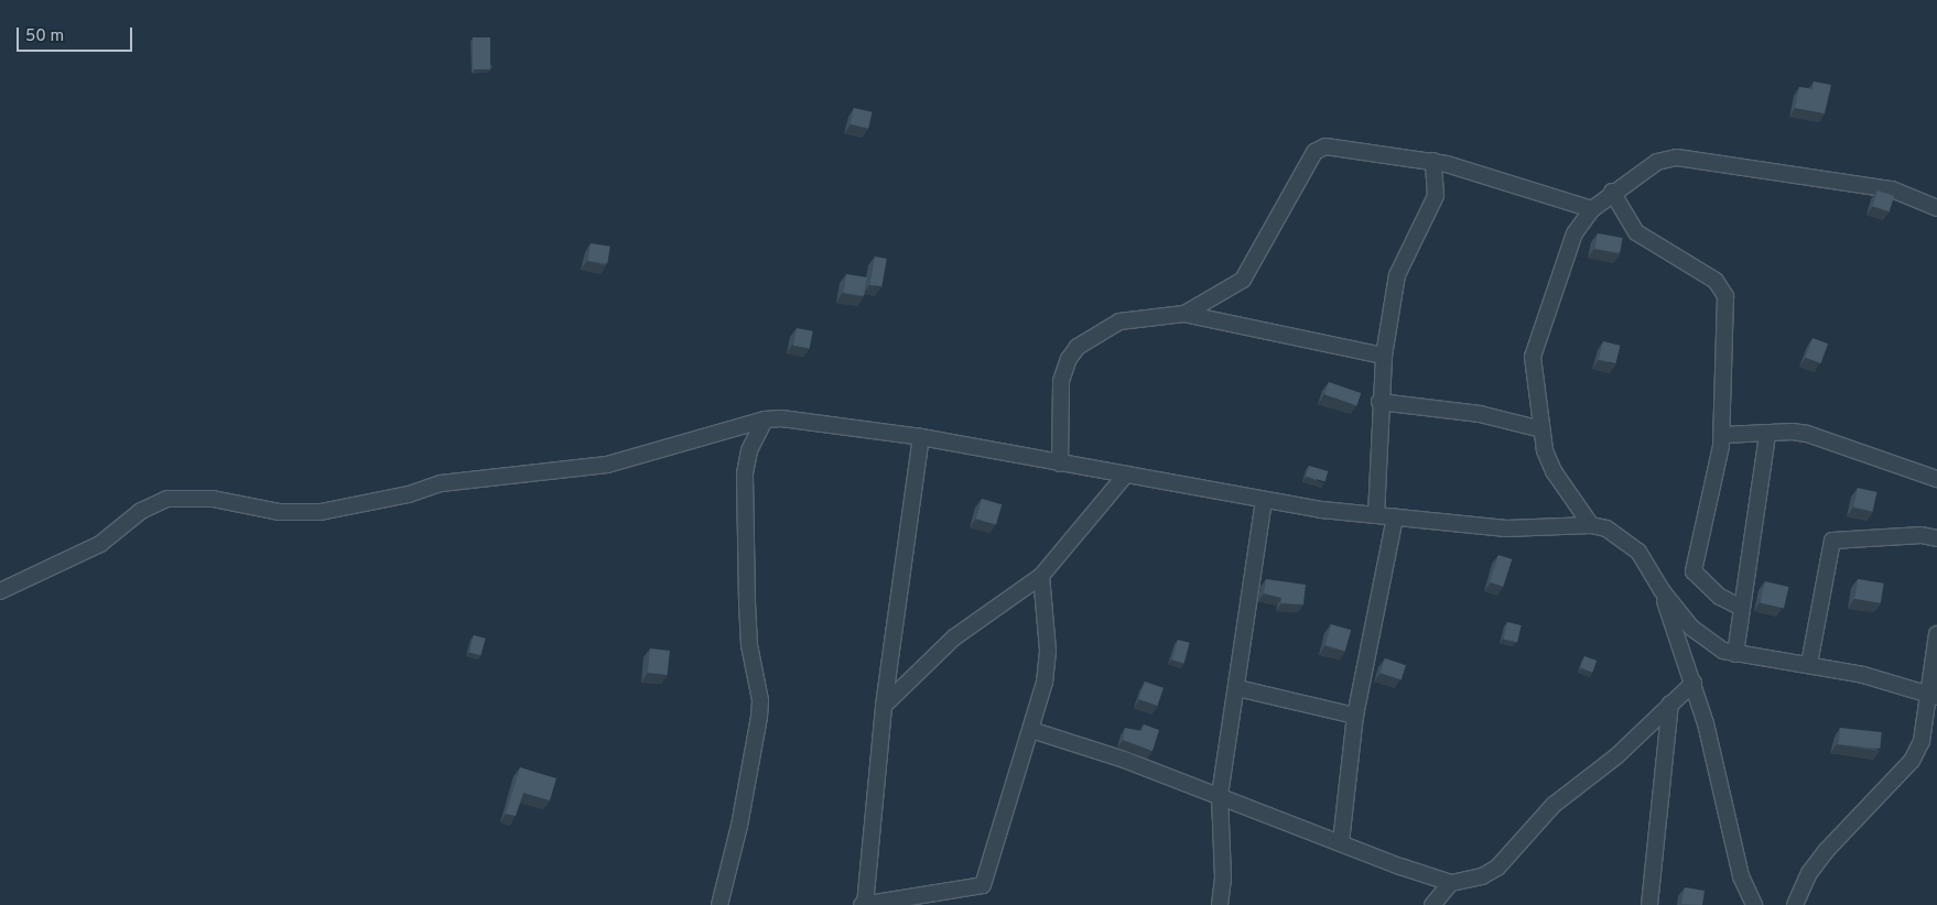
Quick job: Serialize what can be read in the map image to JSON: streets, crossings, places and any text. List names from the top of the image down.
{
  "scale_bar": "50 m"
}
